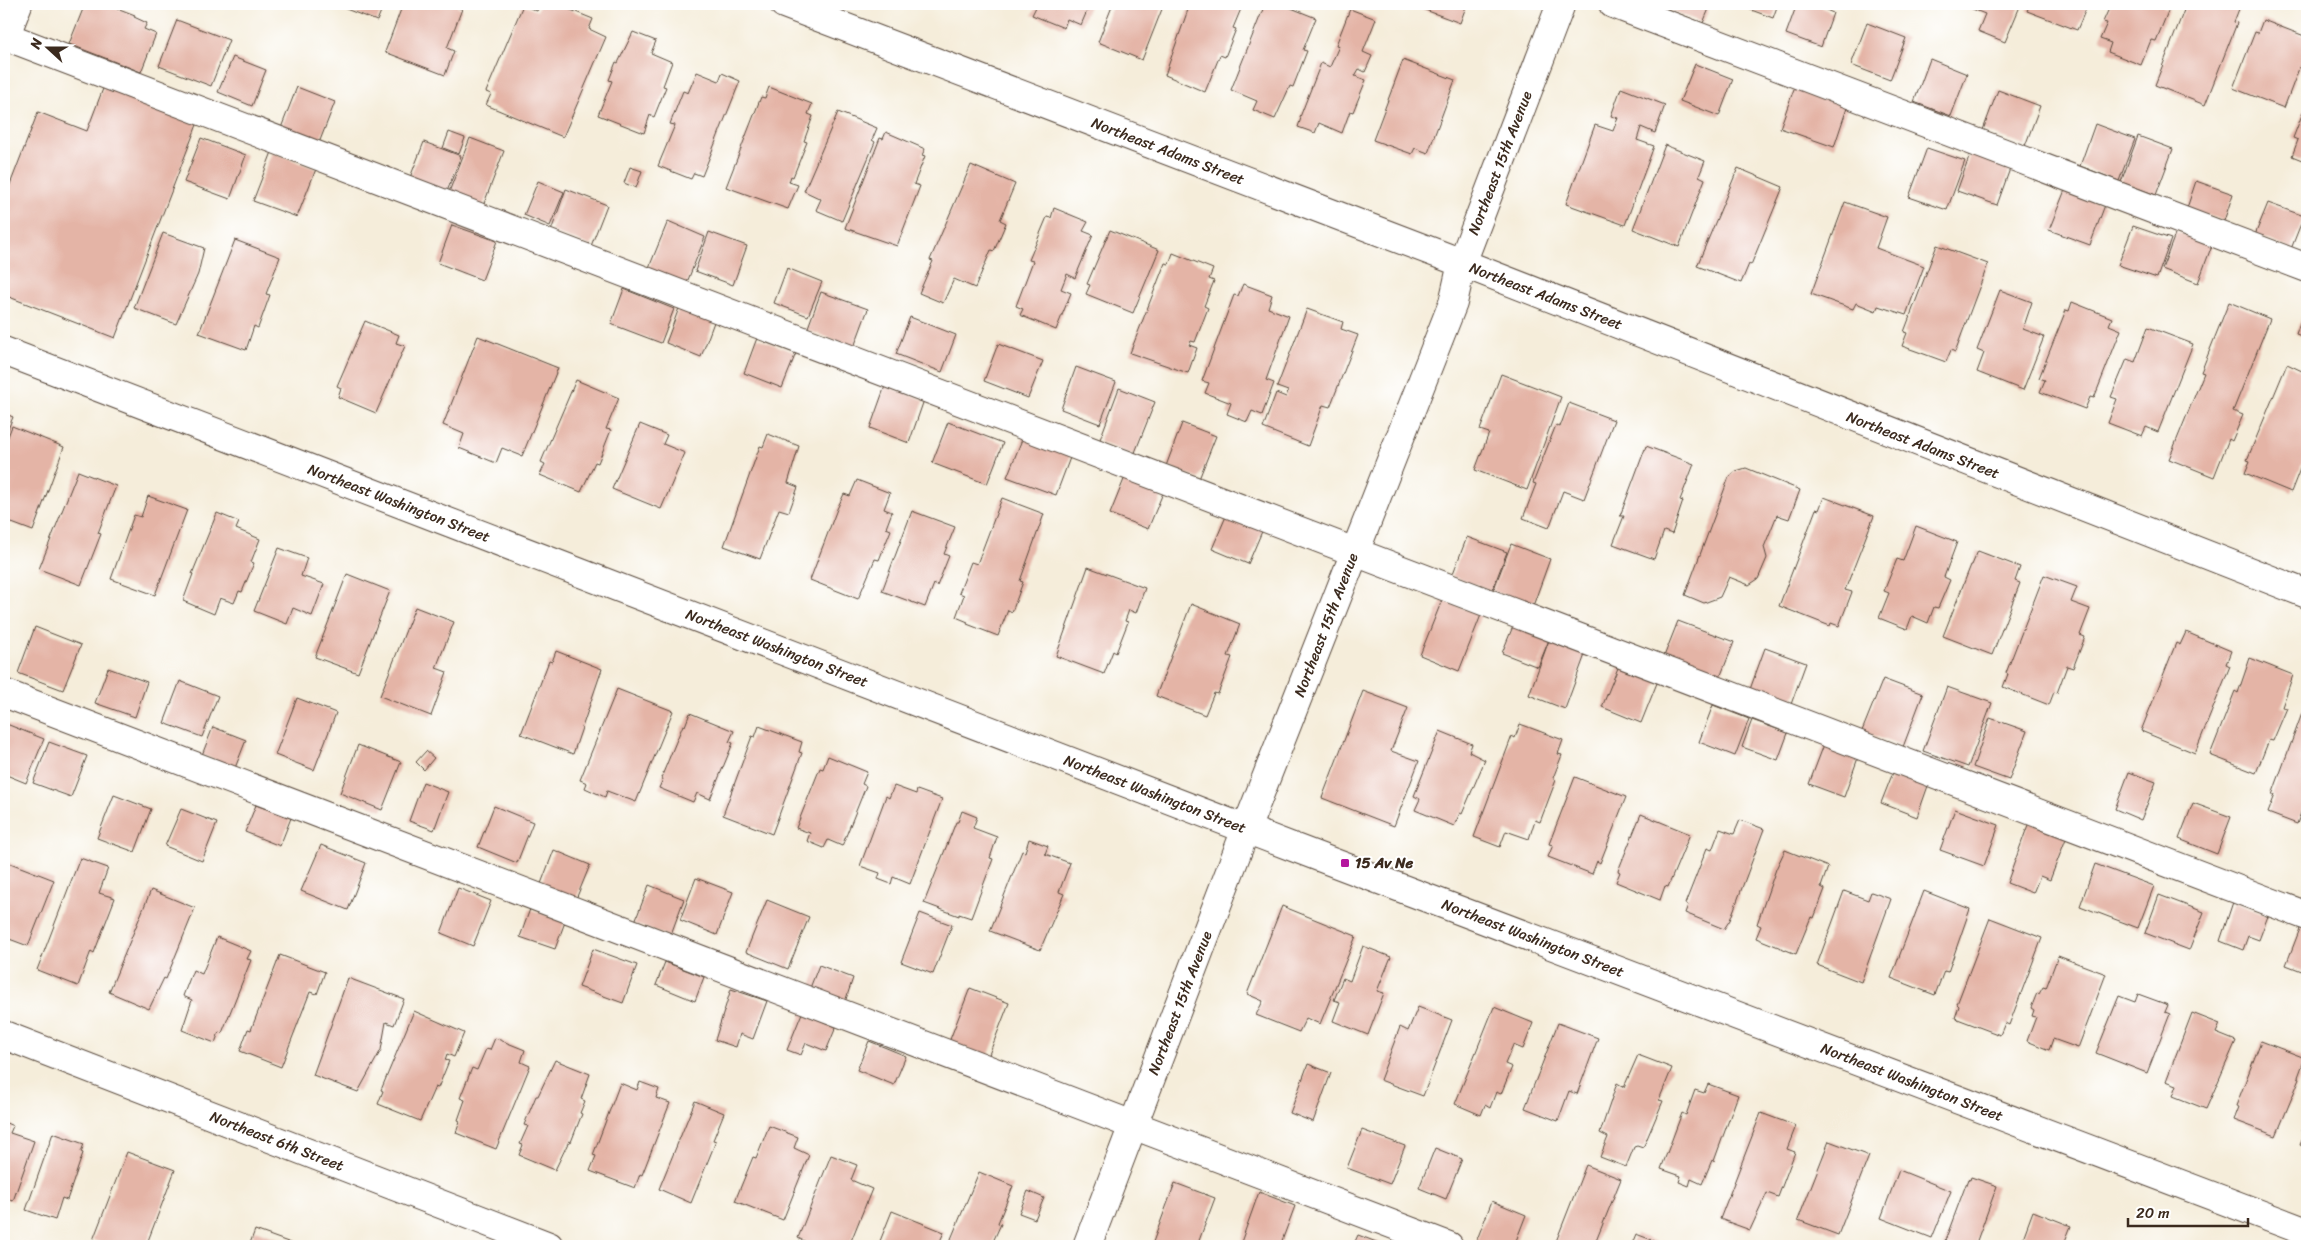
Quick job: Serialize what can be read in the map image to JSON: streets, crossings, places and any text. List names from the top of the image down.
{
  "streets": {
    "street": [
      "Northeast Adams Street",
      "Northeast 15th Avenue",
      "Northeast Washington Street",
      "Northeast 6th Street"
    ]
  },
  "crossings": [
    ["Northeast Adams Street", "Northeast 15th Avenue"],
    ["Northeast 15th Avenue", "Northeast Washington Street"]
  ],
  "places": {
    "transit": ["15 Av Ne"]
  },
  "scale_bar": "20 m",
  "north": "left"
}
